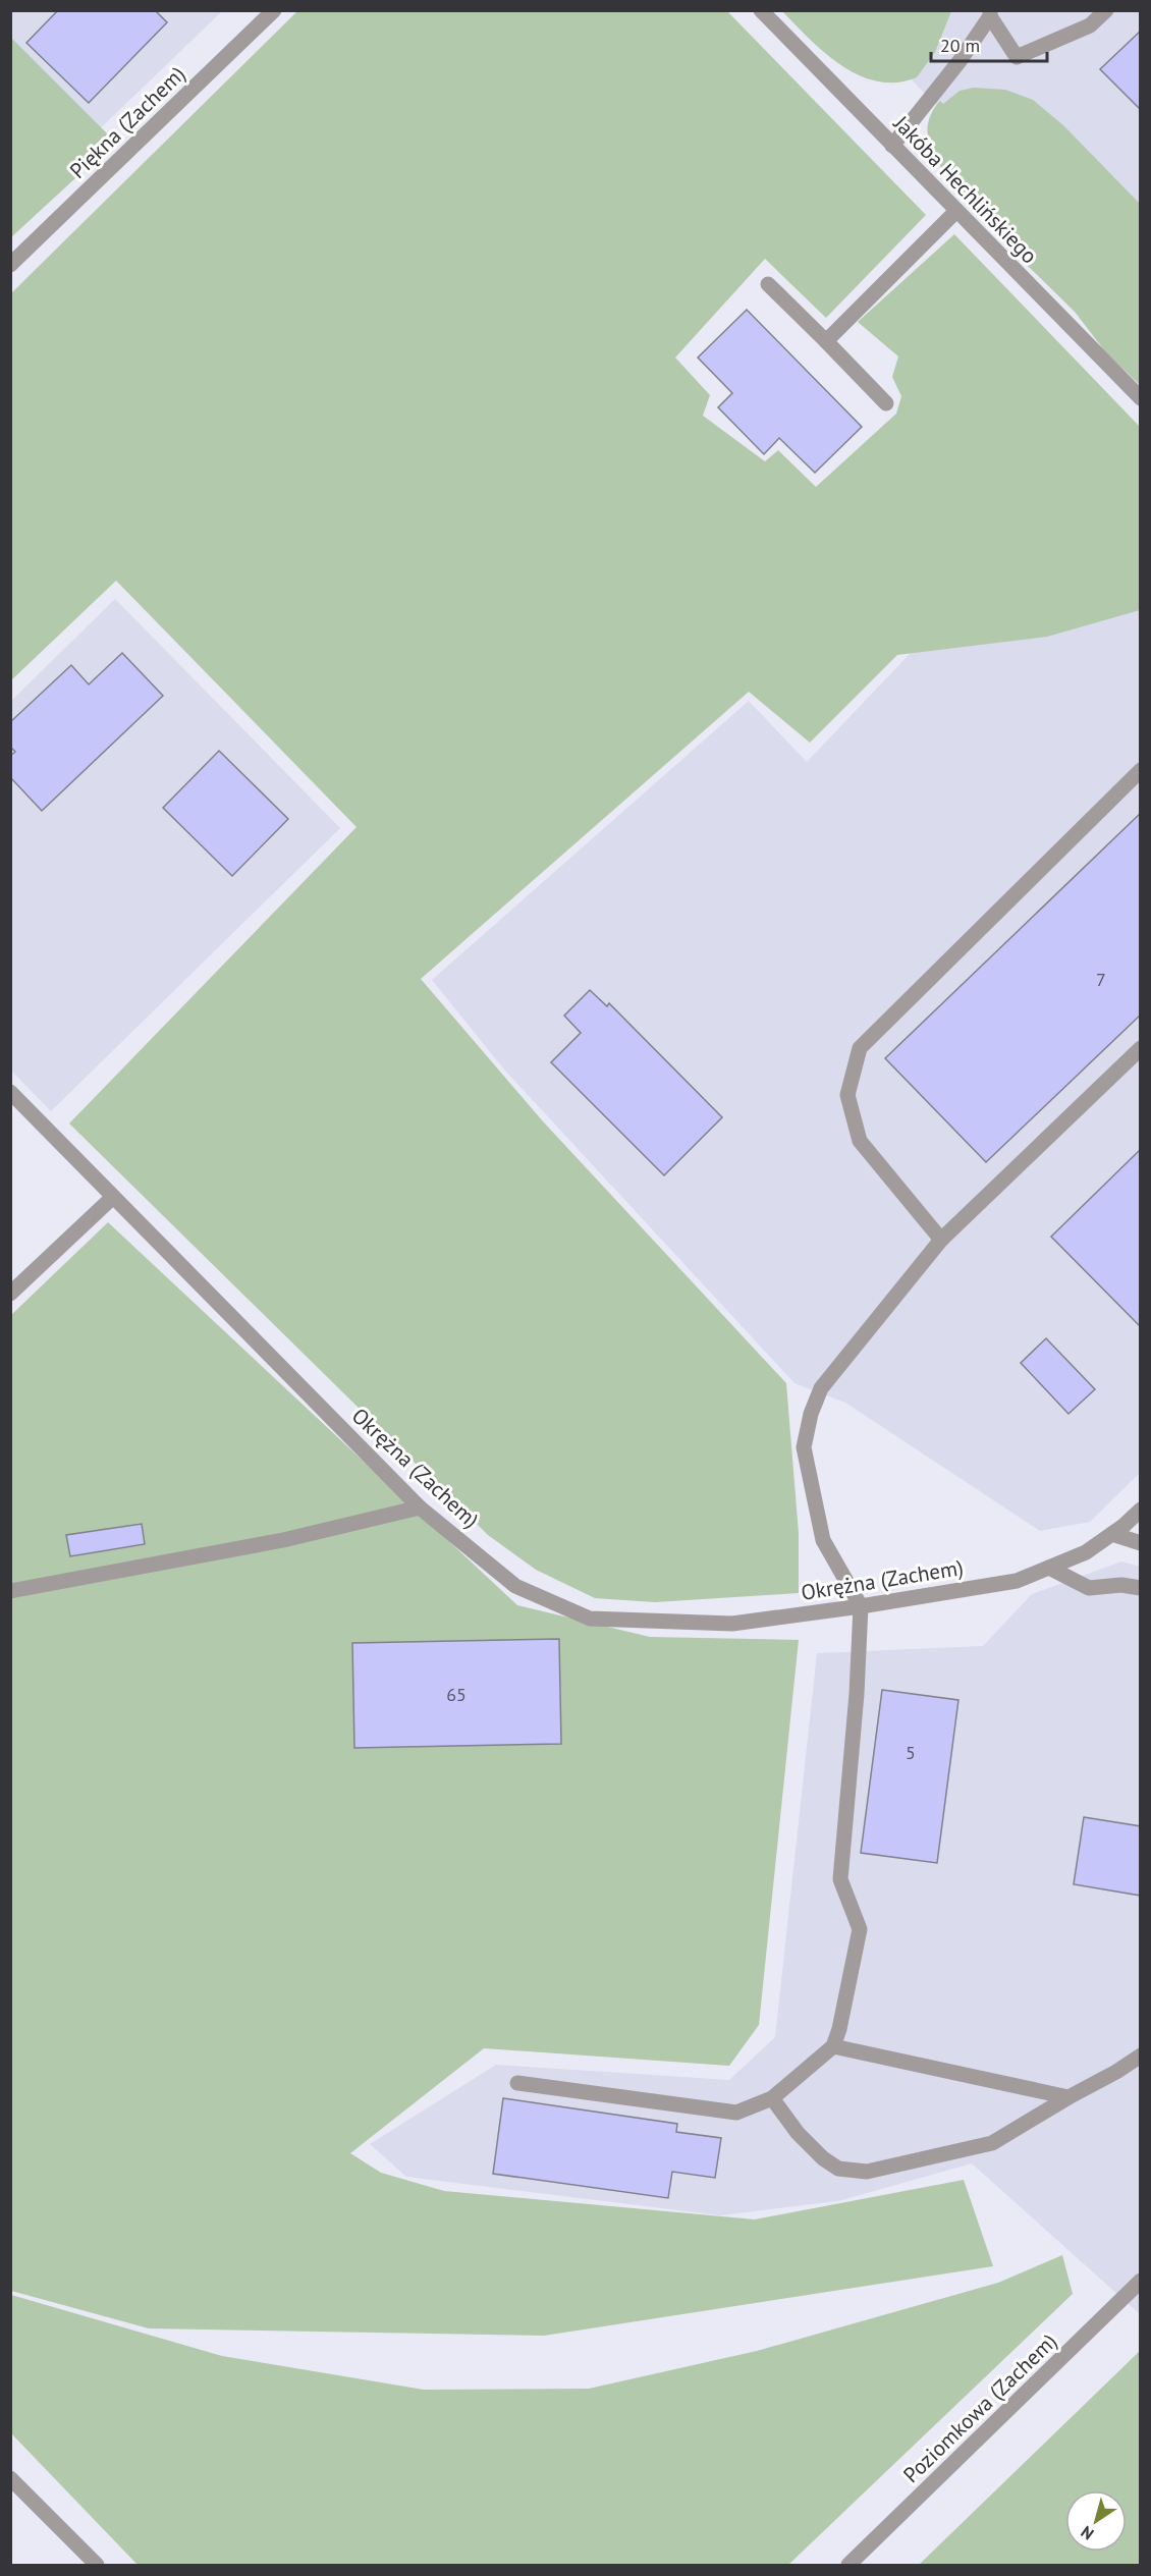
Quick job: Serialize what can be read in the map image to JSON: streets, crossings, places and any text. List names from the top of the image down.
{
  "streets": {
    "street": [
      "Piękna (Zachem)",
      "Jakóba Hechlińskiego",
      "Okrężna (Zachem)",
      "Poziomkowa (Zachem)"
    ]
  },
  "house_numbers": ["7", "65", "5"],
  "scale_bar": "20 m",
  "north": "bottom left"
}
